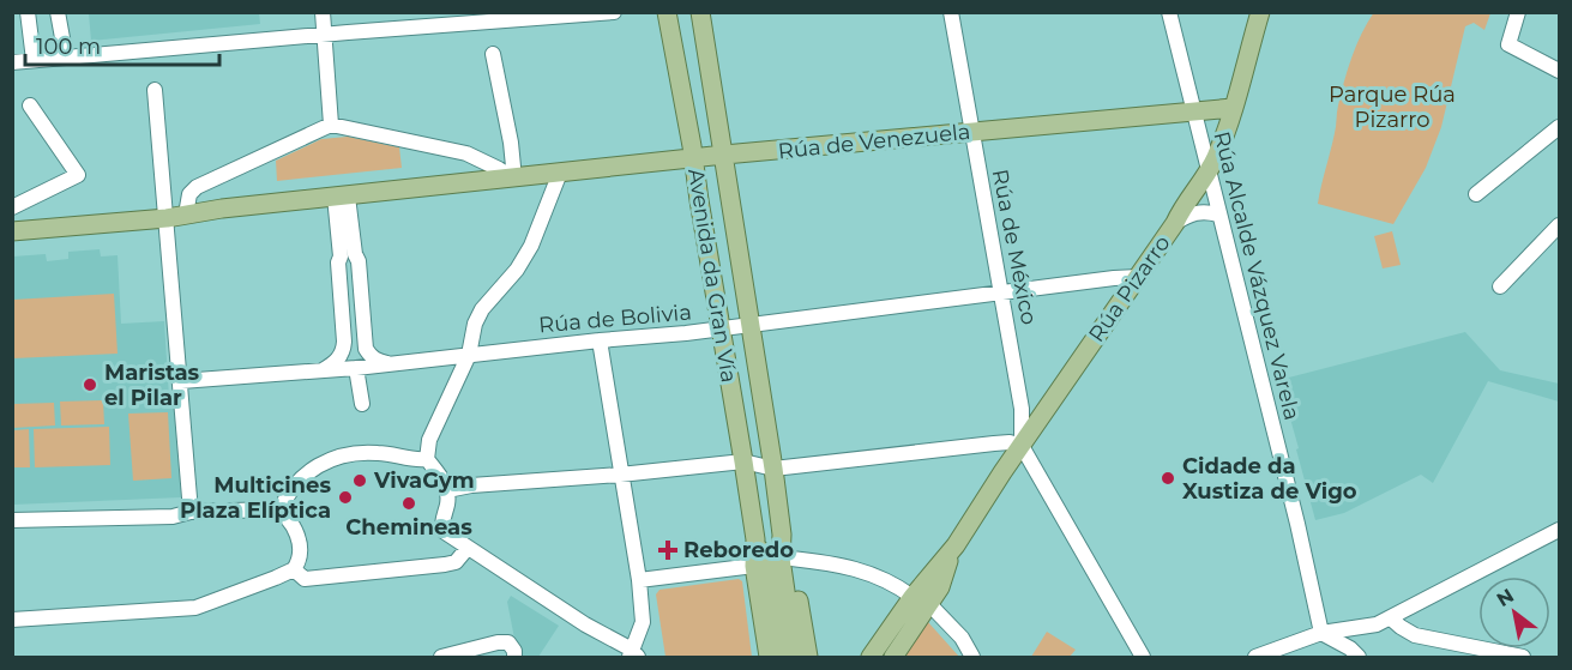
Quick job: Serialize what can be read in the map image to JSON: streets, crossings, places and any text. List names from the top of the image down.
{
  "streets": {
    "main road": ["Rúa de Venezuela", "Avenida da Gran Vía", "Rúa Pizarro"],
    "street": ["Rúa de México", "Rúa Alcalde Vázquez Varela", "Rúa de Bolivia"]
  },
  "crossings": [
    ["Rúa de Venezuela", "Rúa de México"],
    ["Rúa de Venezuela", "Avenida da Gran Vía"],
    ["Rúa de Venezuela", "Rúa Alcalde Vázquez Varela"],
    ["Rúa de Venezuela", "Rúa Pizarro"],
    ["Rúa de México", "Rúa Pizarro"],
    ["Rúa de México", "Rúa de Bolivia"],
    ["Avenida da Gran Vía", "Rúa de Bolivia"],
    ["Rúa Alcalde Vázquez Varela", "Rúa Pizarro"],
    ["Rúa Pizarro", "Rúa de Bolivia"]
  ],
  "parks": ["Parque Rúa Pizarro"],
  "places": {
    "other": [
      "Maristas el Pilar",
      "Cidade da Xustiza de Vigo",
      "VivaGym",
      "Multicines Plaza Elíptica",
      "Chemineas"
    ],
    "health": ["Reboredo"]
  },
  "scale_bar": "100 m",
  "north": "top left"
}
